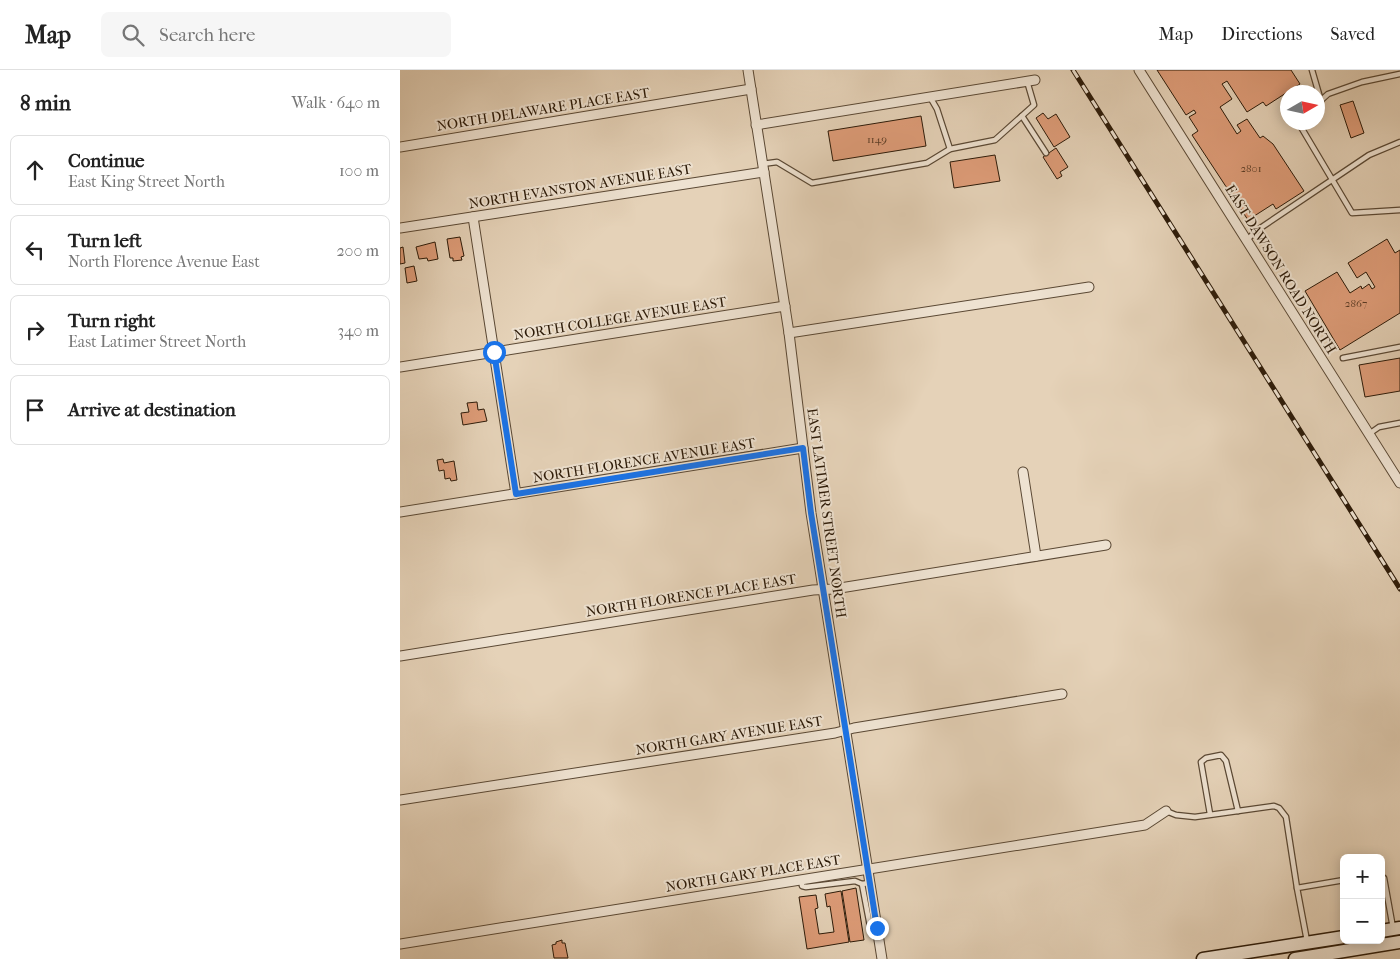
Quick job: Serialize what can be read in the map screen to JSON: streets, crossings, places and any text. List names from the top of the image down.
{
  "streets": {
    "street": [
      "NORTH DELAWARE PLACE EAST",
      "NORTH EVANSTON AVENUE EAST",
      "EAST DAWSON ROAD NORTH",
      "NORTH COLLEGE AVENUE EAST",
      "NORTH FLORENCE AVENUE EAST",
      "EAST LATIMER STREET NORTH",
      "NORTH FLORENCE PLACE EAST",
      "NORTH GARY AVENUE EAST",
      "NORTH GARY PLACE EAST"
    ]
  },
  "crossings": [
    ["NORTH DELAWARE PLACE EAST", "EAST LATIMER STREET NORTH"],
    ["NORTH EVANSTON AVENUE EAST", "EAST LATIMER STREET NORTH"],
    ["NORTH COLLEGE AVENUE EAST", "EAST LATIMER STREET NORTH"],
    ["NORTH FLORENCE AVENUE EAST", "EAST LATIMER STREET NORTH"],
    ["EAST LATIMER STREET NORTH", "NORTH FLORENCE PLACE EAST"],
    ["EAST LATIMER STREET NORTH", "NORTH GARY AVENUE EAST"],
    ["EAST LATIMER STREET NORTH", "NORTH GARY PLACE EAST"]
  ],
  "house_numbers": ["1149", "2801", "2867"],
  "north": "right",
  "page": {
    "header": "Map",
    "search": "Search here",
    "nav": ["Map", "Directions", "Saved"],
    "heading": ["8 min", "Walk · 640 m"],
    "list": [
      ["Continue", "East King Street North", "100 m"],
      ["Turn left", "North Florence Avenue East", "200 m"],
      ["Turn right", "East Latimer Street North", "340 m"],
      "Arrive at destination"
    ],
    "map_buttons": ["+", "−"]
  }
}
